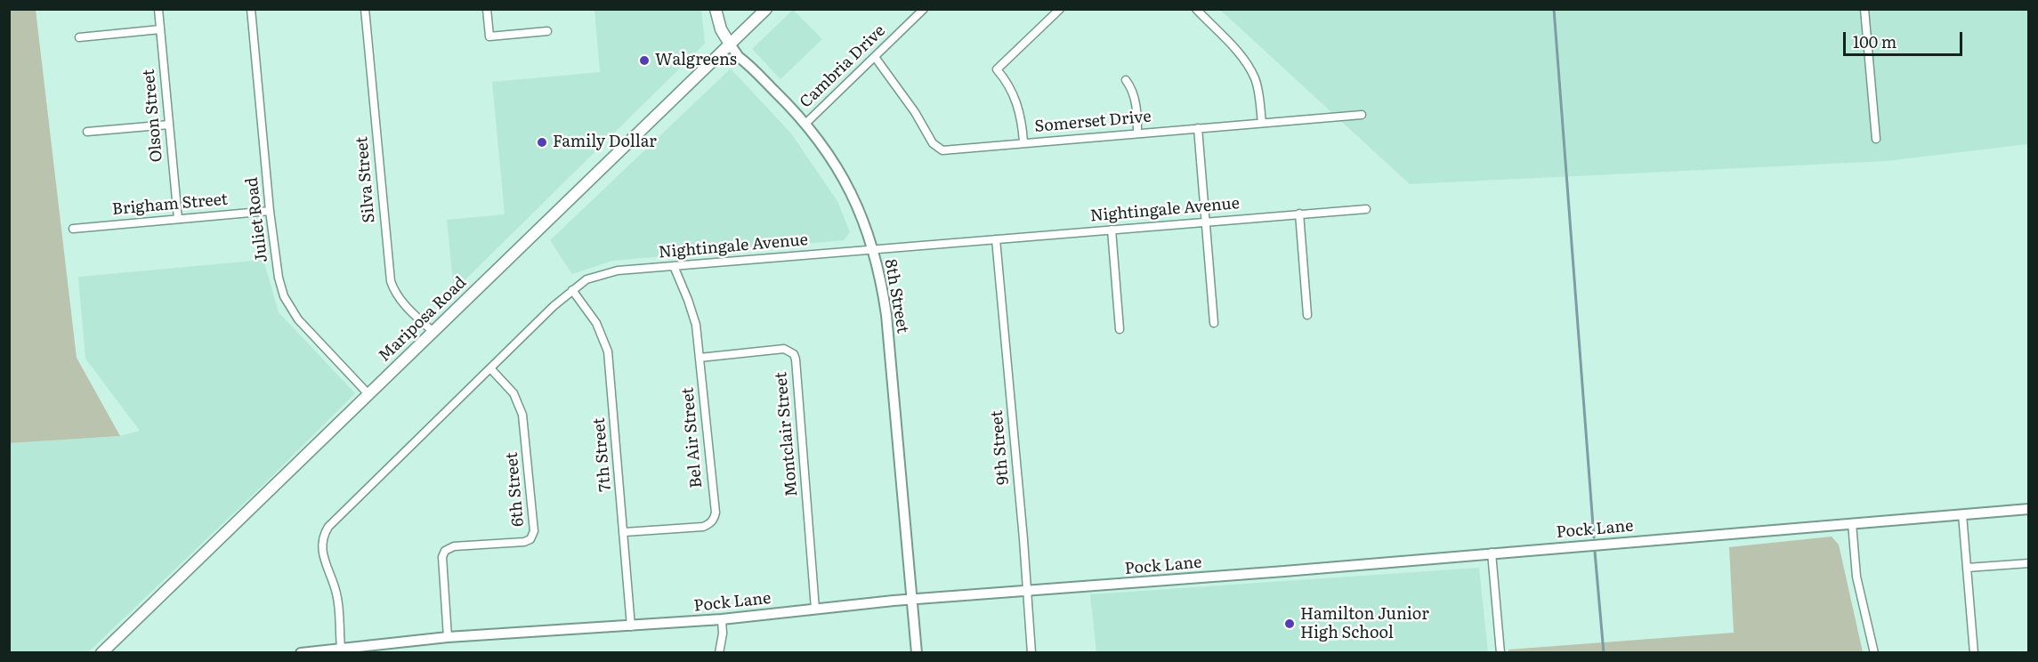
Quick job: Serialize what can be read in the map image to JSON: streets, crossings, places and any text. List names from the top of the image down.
{
  "streets": {
    "main road": ["Mariposa Road"],
    "street": [
      "Cambria Drive",
      "Olson Street",
      "Somerset Drive",
      "Silva Street",
      "Brigham Street",
      "Nightingale Avenue",
      "Juliet Road",
      "8th Street",
      "Montclair Street",
      "Bel Air Street",
      "9th Street",
      "7th Street",
      "6th Street",
      "Pock Lane"
    ]
  },
  "crossings": [
    ["Cambria Drive", "Somerset Drive"],
    ["Cambria Drive", "8th Street"],
    ["Olson Street", "Brigham Street"],
    ["Silva Street", "Mariposa Road"],
    ["Brigham Street", "Juliet Road"],
    ["Nightingale Avenue", "8th Street"],
    ["Nightingale Avenue", "Bel Air Street"],
    ["Nightingale Avenue", "9th Street"],
    ["Nightingale Avenue", "7th Street"],
    ["Nightingale Avenue", "6th Street"],
    ["Nightingale Avenue", "Pock Lane"],
    ["Juliet Road", "Mariposa Road"],
    ["8th Street", "Mariposa Road"],
    ["8th Street", "Pock Lane"],
    ["Montclair Street", "Bel Air Street"],
    ["Montclair Street", "Pock Lane"],
    ["Bel Air Street", "7th Street"],
    ["9th Street", "Pock Lane"],
    ["7th Street", "Pock Lane"],
    ["6th Street", "Pock Lane"]
  ],
  "places": ["Walgreens", "Family Dollar", "Hamilton Junior High School"],
  "scale_bar": "100 m"
}
